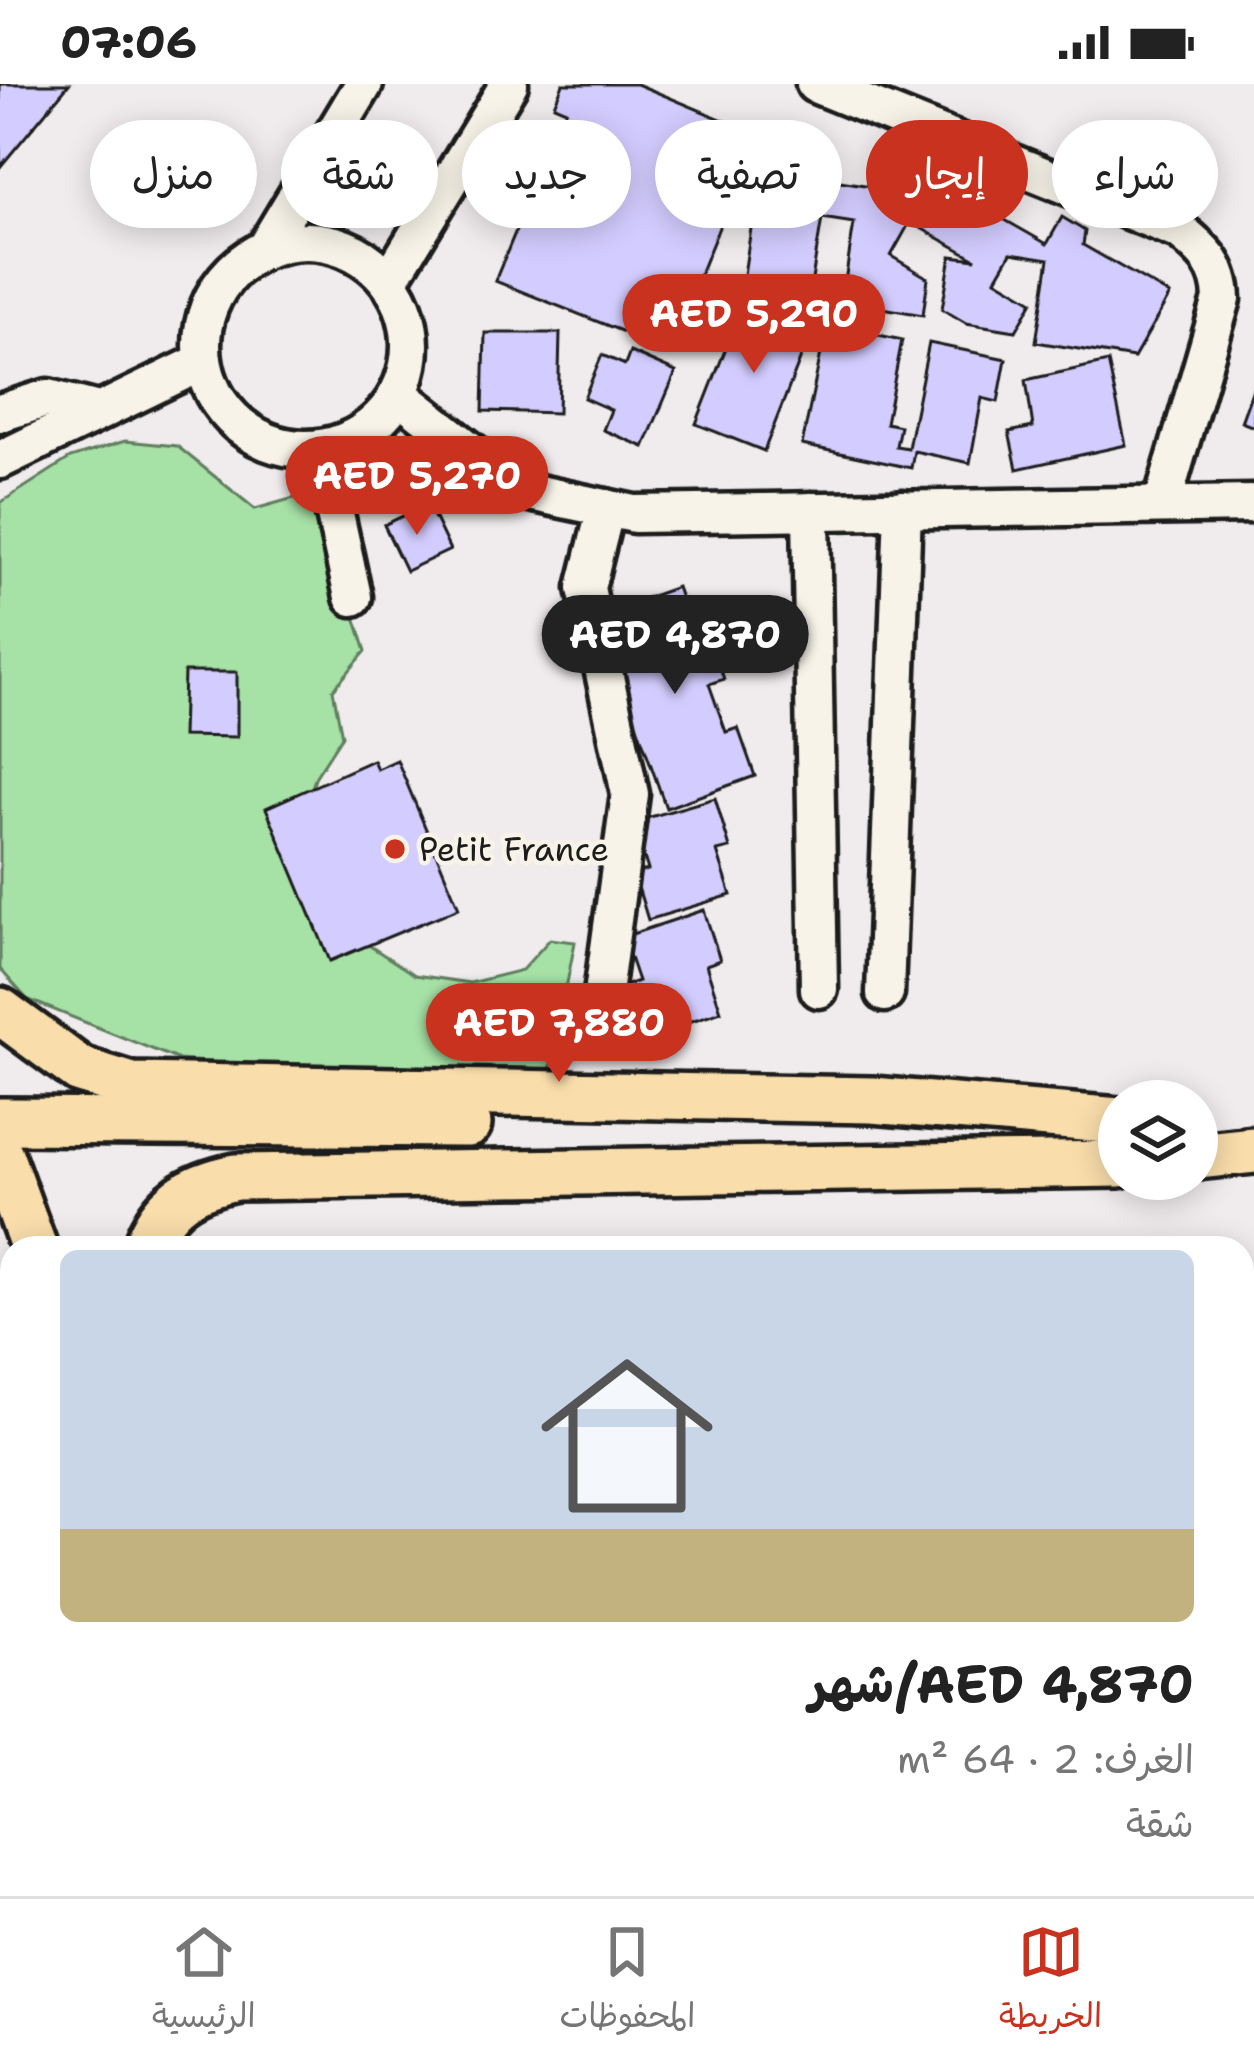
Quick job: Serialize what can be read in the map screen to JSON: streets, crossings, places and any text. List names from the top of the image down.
{
  "places": ["Petit France"],
  "page": {
    "status": "07:06",
    "chip": [
      "شراء",
      "إيجار",
      "تصفية",
      "جديد",
      "شقة",
      "منزل"
    ],
    "price": [
      "AED 5,290",
      "AED 5,270",
      "AED 4,870",
      "AED 7,880"
    ],
    "list": [
      {
        "name": "AED 4,870/شهر",
        "note": "الغرف: 2 · 64 m² · شقة"
      }
    ],
    "tabs": ["الخريطة", "المحفوظات", "الرئيسية"]
  }
}
